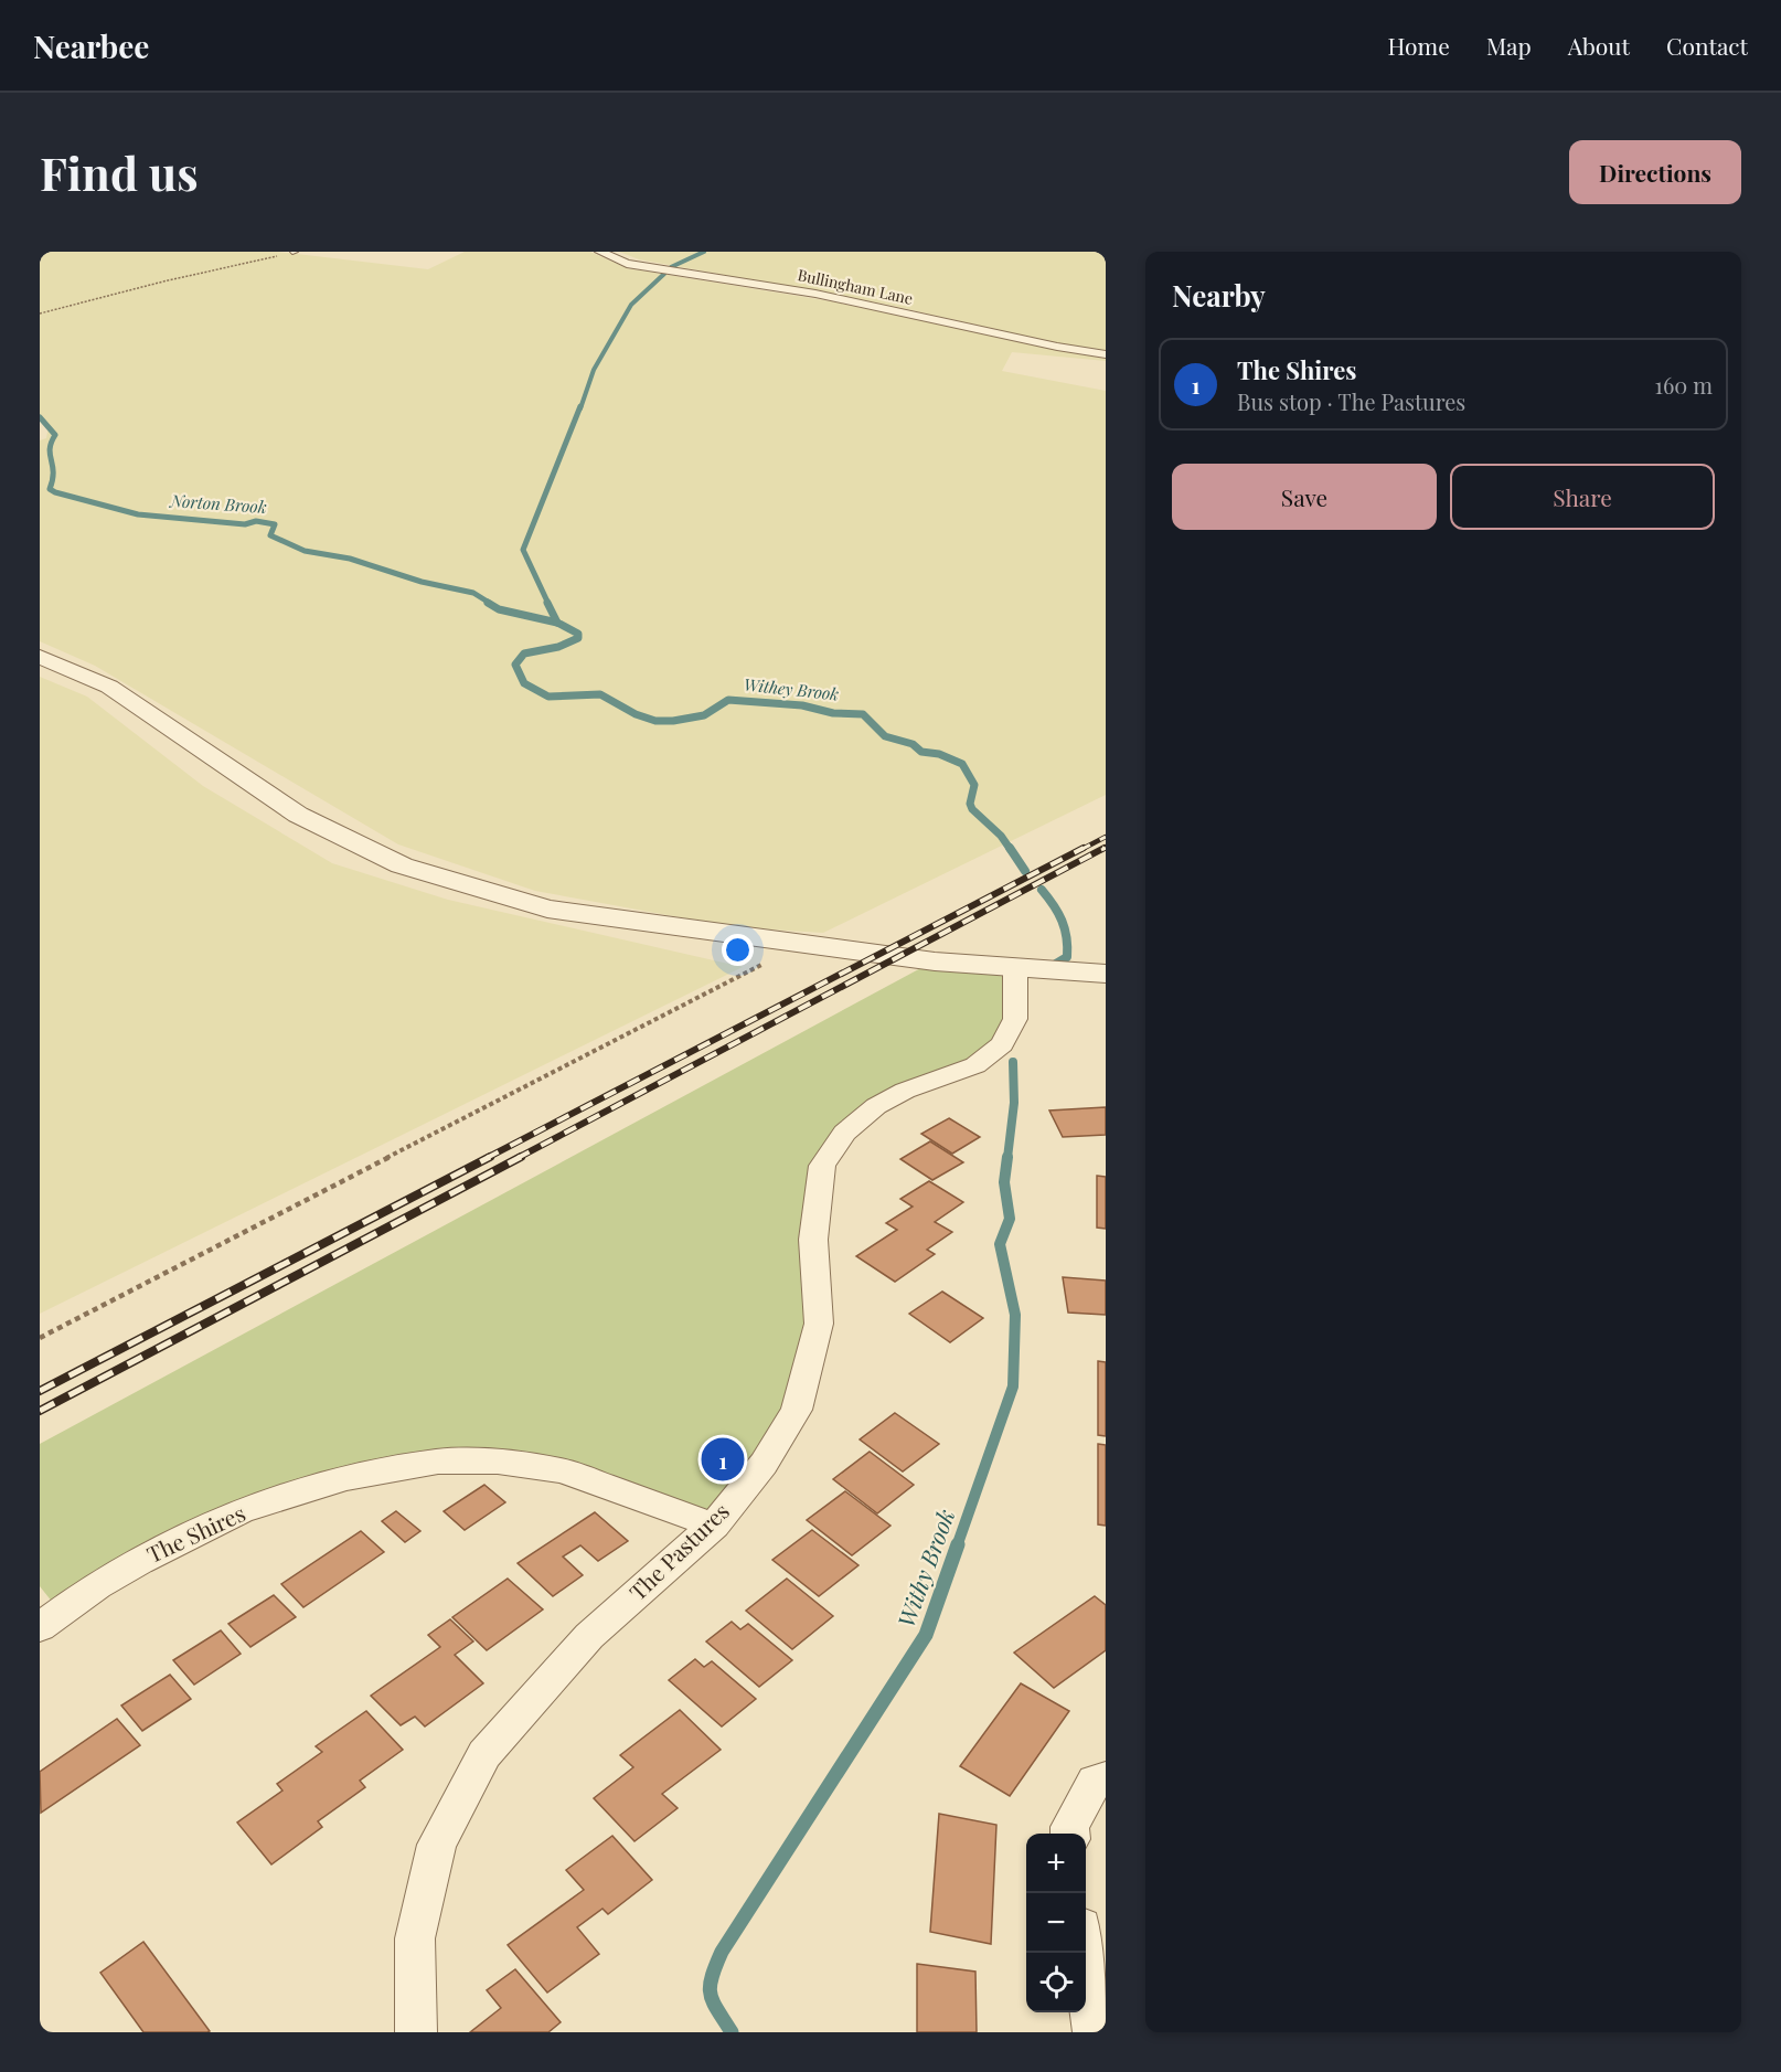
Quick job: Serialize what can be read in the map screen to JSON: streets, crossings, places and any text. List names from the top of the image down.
{
  "streets": {
    "street": ["Bullingham Lane", "The Shires", "The Pastures"]
  },
  "crossings": [
    ["The Shires", "The Pastures"]
  ],
  "water": ["Norton Brook", "Withey Brook", "Withy Brook"],
  "page": {
    "header": "Nearbee",
    "nav": [
      "Home",
      "Map",
      "About",
      "Contact"
    ],
    "buttons": [
      "Directions",
      ["Save", "Share"]
    ],
    "title": "Find us",
    "heading": "Nearby",
    "list": [
      {
        "mark": "1",
        "name": "The Shires",
        "note": "Bus stop · The Pastures",
        "value": "160 m"
      }
    ],
    "pins": "1",
    "map_buttons": ["+", "−"]
  }
}
